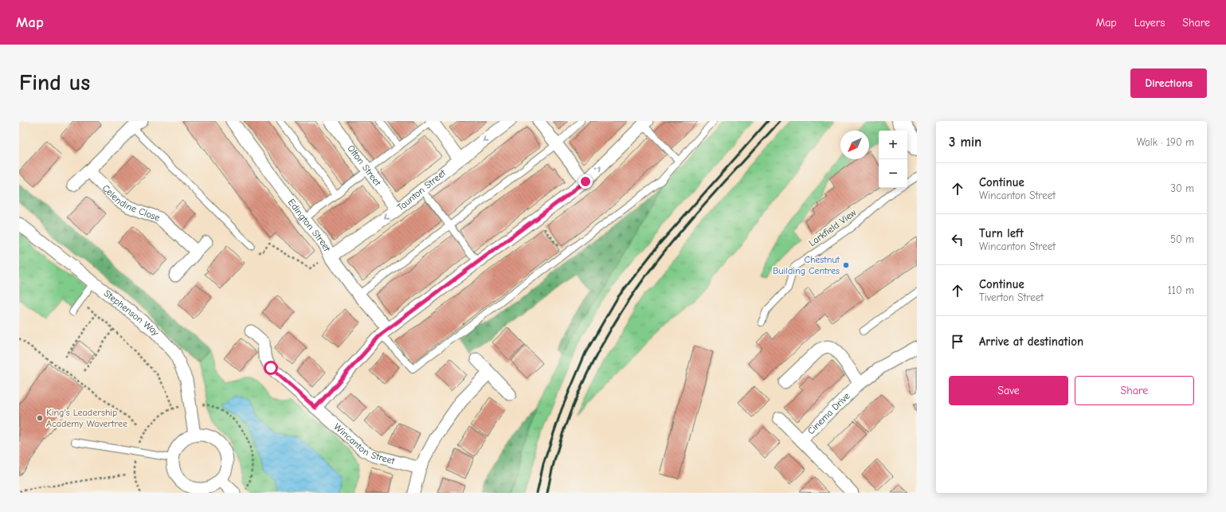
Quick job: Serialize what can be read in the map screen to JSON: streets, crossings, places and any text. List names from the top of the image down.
{
  "streets": {
    "street": [
      "Olton Street",
      "Taunton Street",
      "Celendine Close",
      "Edington Street",
      "Stephenson Way",
      "Cinema Drive",
      "Wincanton Street"
    ],
    "lane": ["Larkfield View"]
  },
  "crossings": [
    ["Olton Street", "Taunton Street"],
    ["Taunton Street", "Edington Street"]
  ],
  "places": ["Chestnut Building Centres", "King's Leadership Academy Wavertree"],
  "north": "bottom left",
  "page": {
    "header": "Map",
    "nav": ["Map", "Layers", "Share"],
    "buttons": [
      "Directions",
      ["Save", "Share"]
    ],
    "title": "Find us",
    "heading": ["3 min", "Walk · 190 m"],
    "map_buttons": ["+", "−"],
    "list": [
      ["Continue", "Wincanton Street", "30 m"],
      ["Turn left", "Wincanton Street", "50 m"],
      ["Continue", "Tiverton Street", "110 m"],
      "Arrive at destination"
    ]
  }
}
